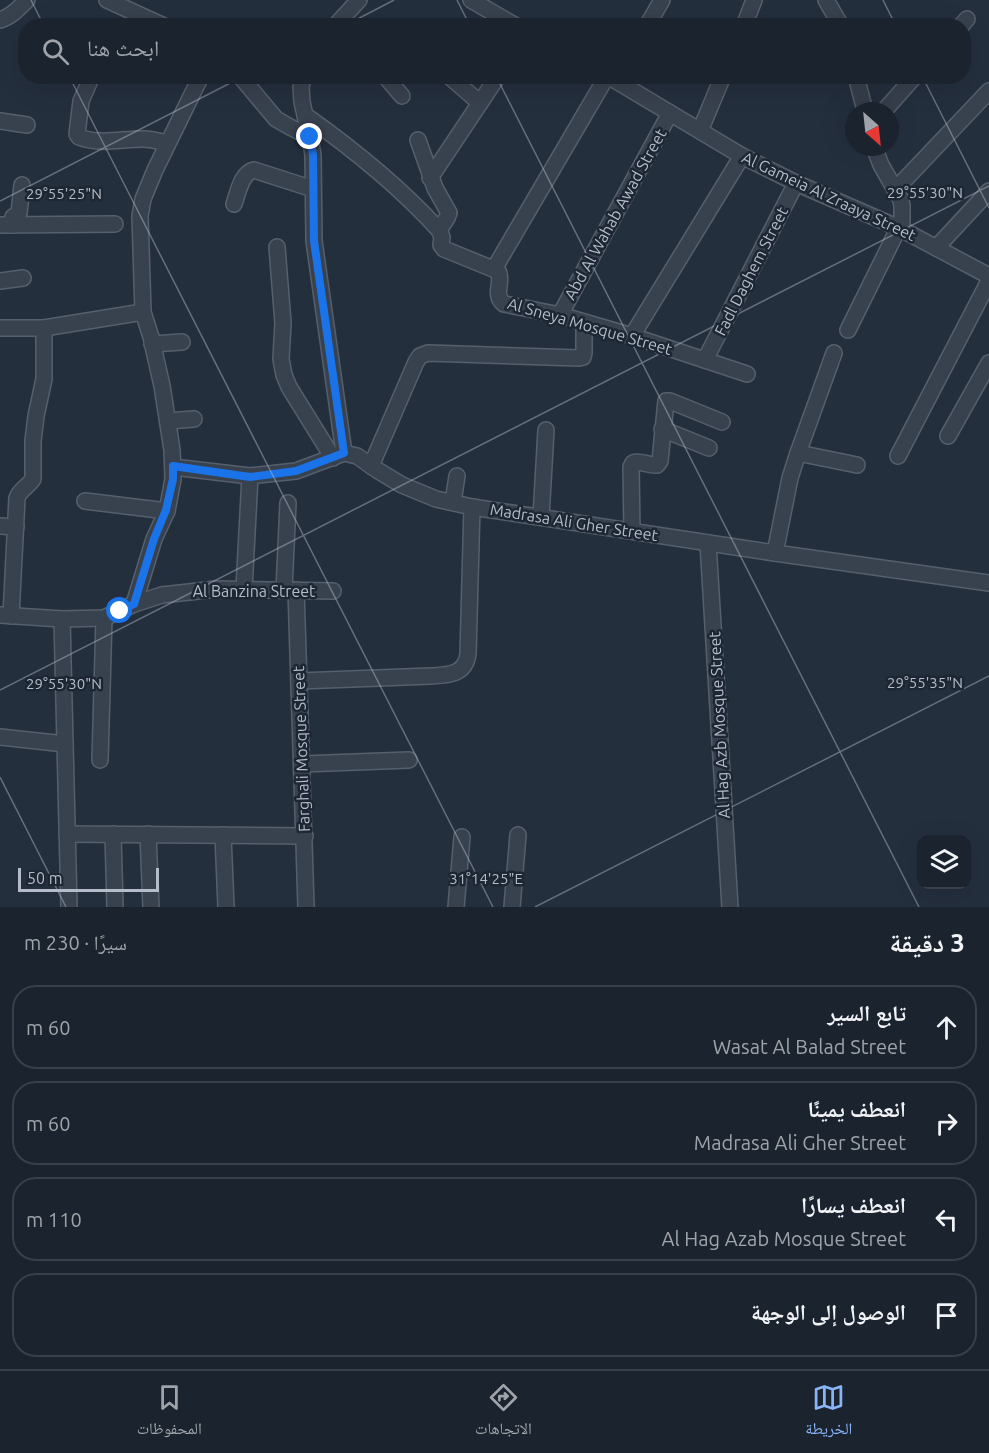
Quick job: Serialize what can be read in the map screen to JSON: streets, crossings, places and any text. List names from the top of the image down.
{
  "streets": {
    "street": [
      "Al Gameia Al Zraaya Street",
      "Abd Al Wahab Awad Street",
      "Fadl Daghem Street",
      "Al Sneya Mosque Street",
      "Madrasa Ali Gher Street",
      "Al Banzina Street",
      "Al Hag Azb Mosque Street",
      "Farghali Mosque Street"
    ]
  },
  "crossings": [
    ["Al Gameia Al Zraaya Street", "Abd Al Wahab Awad Street"],
    ["Al Gameia Al Zraaya Street", "Fadl Daghem Street"],
    ["Abd Al Wahab Awad Street", "Al Sneya Mosque Street"],
    ["Fadl Daghem Street", "Al Sneya Mosque Street"],
    ["Madrasa Ali Gher Street", "Al Hag Azb Mosque Street"],
    ["Al Banzina Street", "Farghali Mosque Street"]
  ],
  "scale_bar": "50 m",
  "north": "bottom right",
  "page": {
    "search": "ابحث هنا",
    "scale": "50 m",
    "heading": ["3 دقيقة", "سيرًا · 230 m"],
    "list": [
      ["تابع السير", "Wasat Al Balad Street", "60 m"],
      ["انعطف يمينًا", "Madrasa Ali Gher Street", "60 m"],
      ["انعطف يسارًا", "Al Hag Azab Mosque Street", "110 m"],
      "الوصول إلى الوجهة"
    ],
    "nav": ["الخريطة", "الاتجاهات", "المحفوظات"]
  },
  "coordinates": [
    "29°55'30\"N",
    "29°55'25\"N",
    "29°55'35\"N",
    "31°14'25\"E"
  ]
}
